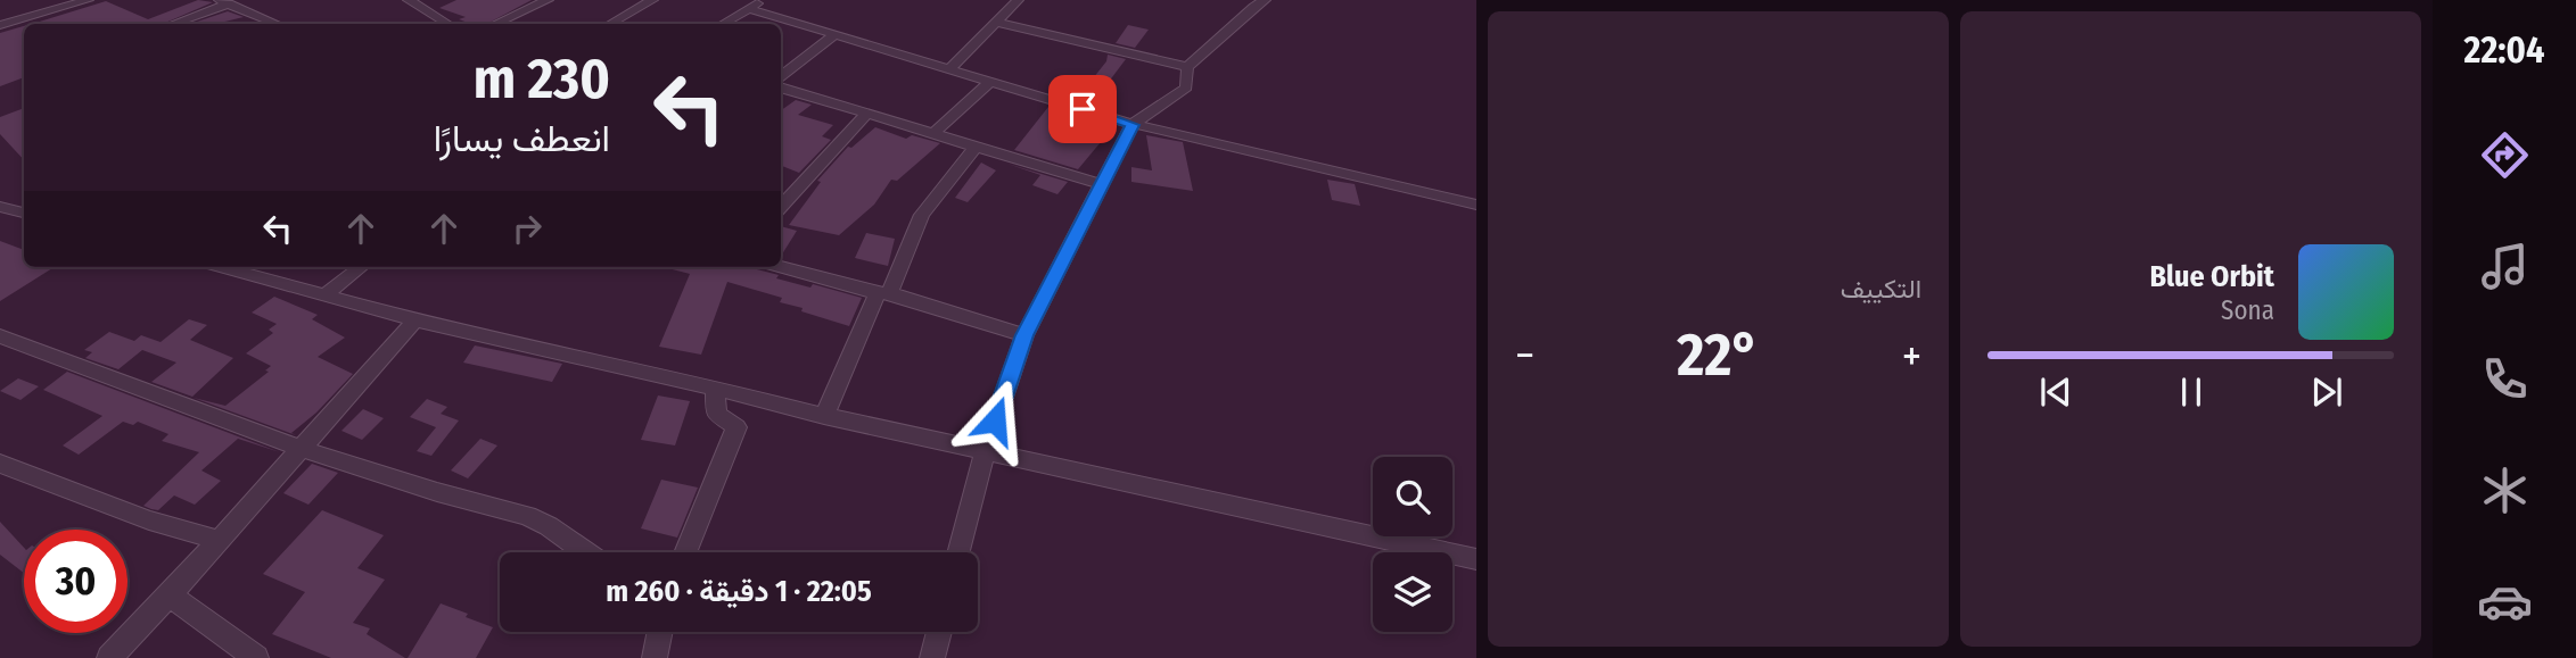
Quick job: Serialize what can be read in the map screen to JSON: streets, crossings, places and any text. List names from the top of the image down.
{
  "page": {
    "tabs": "22:04",
    "tile": "التكييف",
    "turn": ["230 m", "انعطف يسارًا"],
    "song": ["Blue Orbit", "Sona"],
    "heat": ["−", "22°", "+"],
    "limit": "30",
    "trip": "22:05 · 1 دقيقة · 260 m"
  }
}
